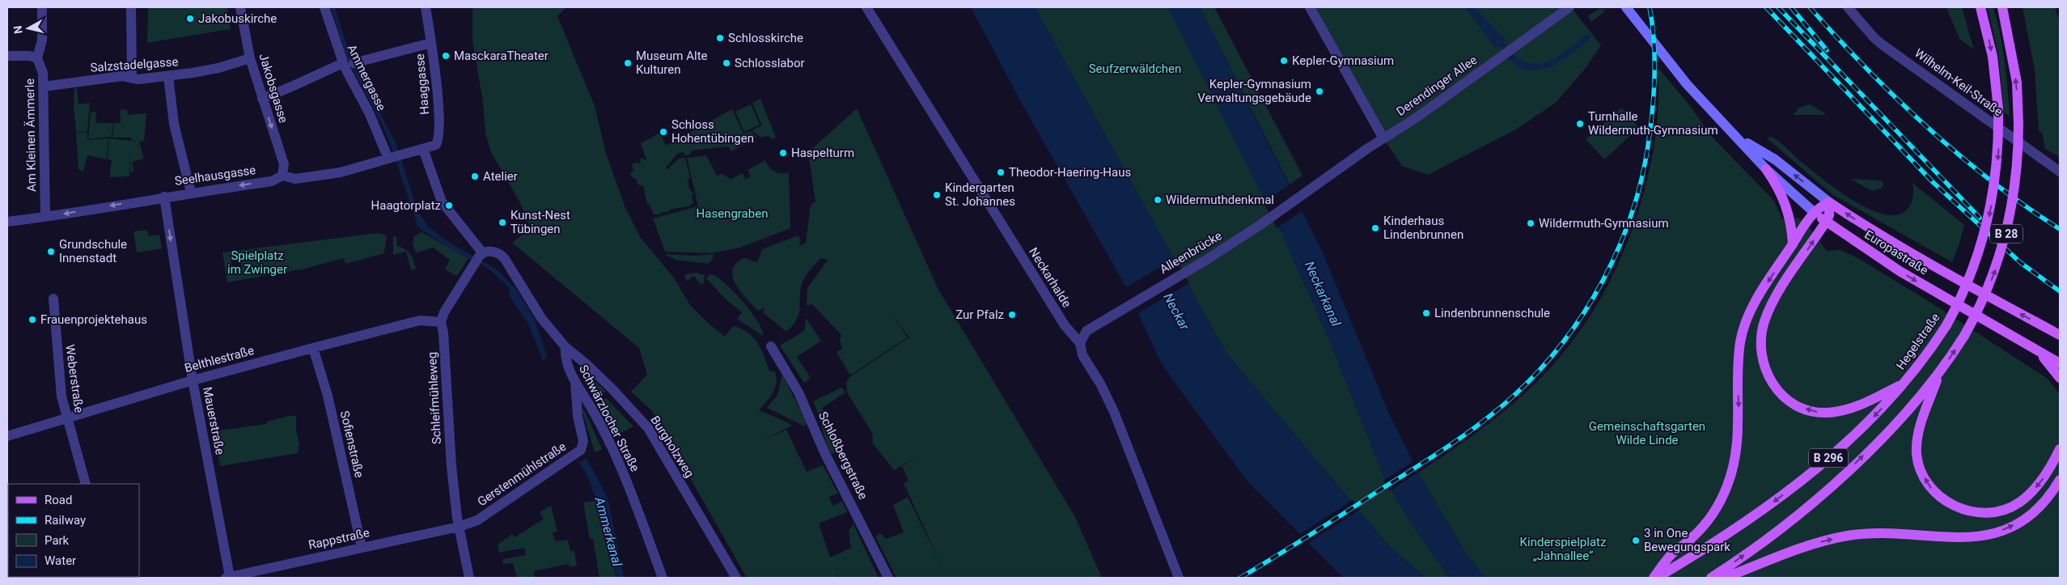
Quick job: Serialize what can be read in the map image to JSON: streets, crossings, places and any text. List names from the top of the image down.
{
  "streets": {
    "main road": [
      "B 28",
      "Europastraße",
      "Hegelstraße",
      "B 296"
    ],
    "street": [
      "Salzstadelgasse",
      "Ammergasse",
      "Wilhelm-Keil-Straße",
      "Haaggasse",
      "Derendinger Allee",
      "Jakobsgasse",
      "Am Kleinen Ämmerle",
      "Seelhausgasse",
      "Alleenbrücke",
      "Neckarhalde",
      "Belthlestraße",
      "Weberstraße",
      "Schleifmühleweg",
      "Schwärzlocher Straße",
      "Mauerstraße",
      "Sofienstraße",
      "Burgholzweg",
      "Schloßbergstraße",
      "Gerstenmühlstraße",
      "Rappstraße"
    ]
  },
  "crossings": [
    ["Salzstadelgasse", "Jakobsgasse"],
    ["Salzstadelgasse", "Am Kleinen Ämmerle"],
    ["Ammergasse", "Seelhausgasse"],
    ["Haaggasse", "Seelhausgasse"],
    ["Derendinger Allee", "Alleenbrücke"],
    ["Jakobsgasse", "Seelhausgasse"],
    ["Am Kleinen Ämmerle", "Seelhausgasse"],
    ["Seelhausgasse", "Mauerstraße"],
    ["B 28", "B 296"],
    ["Alleenbrücke", "Neckarhalde"],
    ["Belthlestraße", "Weberstraße"],
    ["Belthlestraße", "Schleifmühleweg"],
    ["Belthlestraße", "Mauerstraße"],
    ["Belthlestraße", "Sofienstraße"],
    ["Schleifmühleweg", "Gerstenmühlstraße"],
    ["Schleifmühleweg", "Rappstraße"],
    ["Schwärzlocher Straße", "Burgholzweg"],
    ["Schwärzlocher Straße", "Gerstenmühlstraße"],
    ["Mauerstraße", "Rappstraße"],
    ["Sofienstraße", "Rappstraße"],
    ["Gerstenmühlstraße", "Rappstraße"]
  ],
  "one_way": ["Jakobsgasse", "Seelhausgasse", "Mauerstraße"],
  "water": ["Neckarkanal", "Neckar", "Ammerkanal"],
  "parks": [
    "Seufzerwäldchen",
    "Hasengraben",
    "Spielplatz im Zwinger",
    "Gemeinschaftsgarten Wilde Linde",
    "Kinderspielplatz „Jahnallee“"
  ],
  "places": [
    "Jakobuskirche",
    "Schlosskirche",
    "MasckaraTheater",
    "Kepler-Gymnasium",
    "Museum Alte Kulturen",
    "Schlosslabor",
    "Kepler-Gymnasium Verwaltungsgebäude",
    "Turnhalle Wildermuth-Gymnasium",
    "Schloss Hohentübingen",
    "Haspelturm",
    "Theodor-Haering-Haus",
    "Atelier",
    "Kindergarten St. Johannes",
    "Wildermuthdenkmal",
    "Haagtorplatz",
    "Kunst-Nest Tübingen",
    "Wildermuth-Gymnasium",
    "Kinderhaus Lindenbrunnen",
    "Grundschule Innenstadt",
    "Lindenbrunnenschule",
    "Zur Pfalz",
    "Frauenprojektehaus",
    "3 in One Bewegungspark"
  ],
  "legend": [
    "Road",
    "Railway",
    "Park",
    "Water"
  ],
  "north": "left"
}
